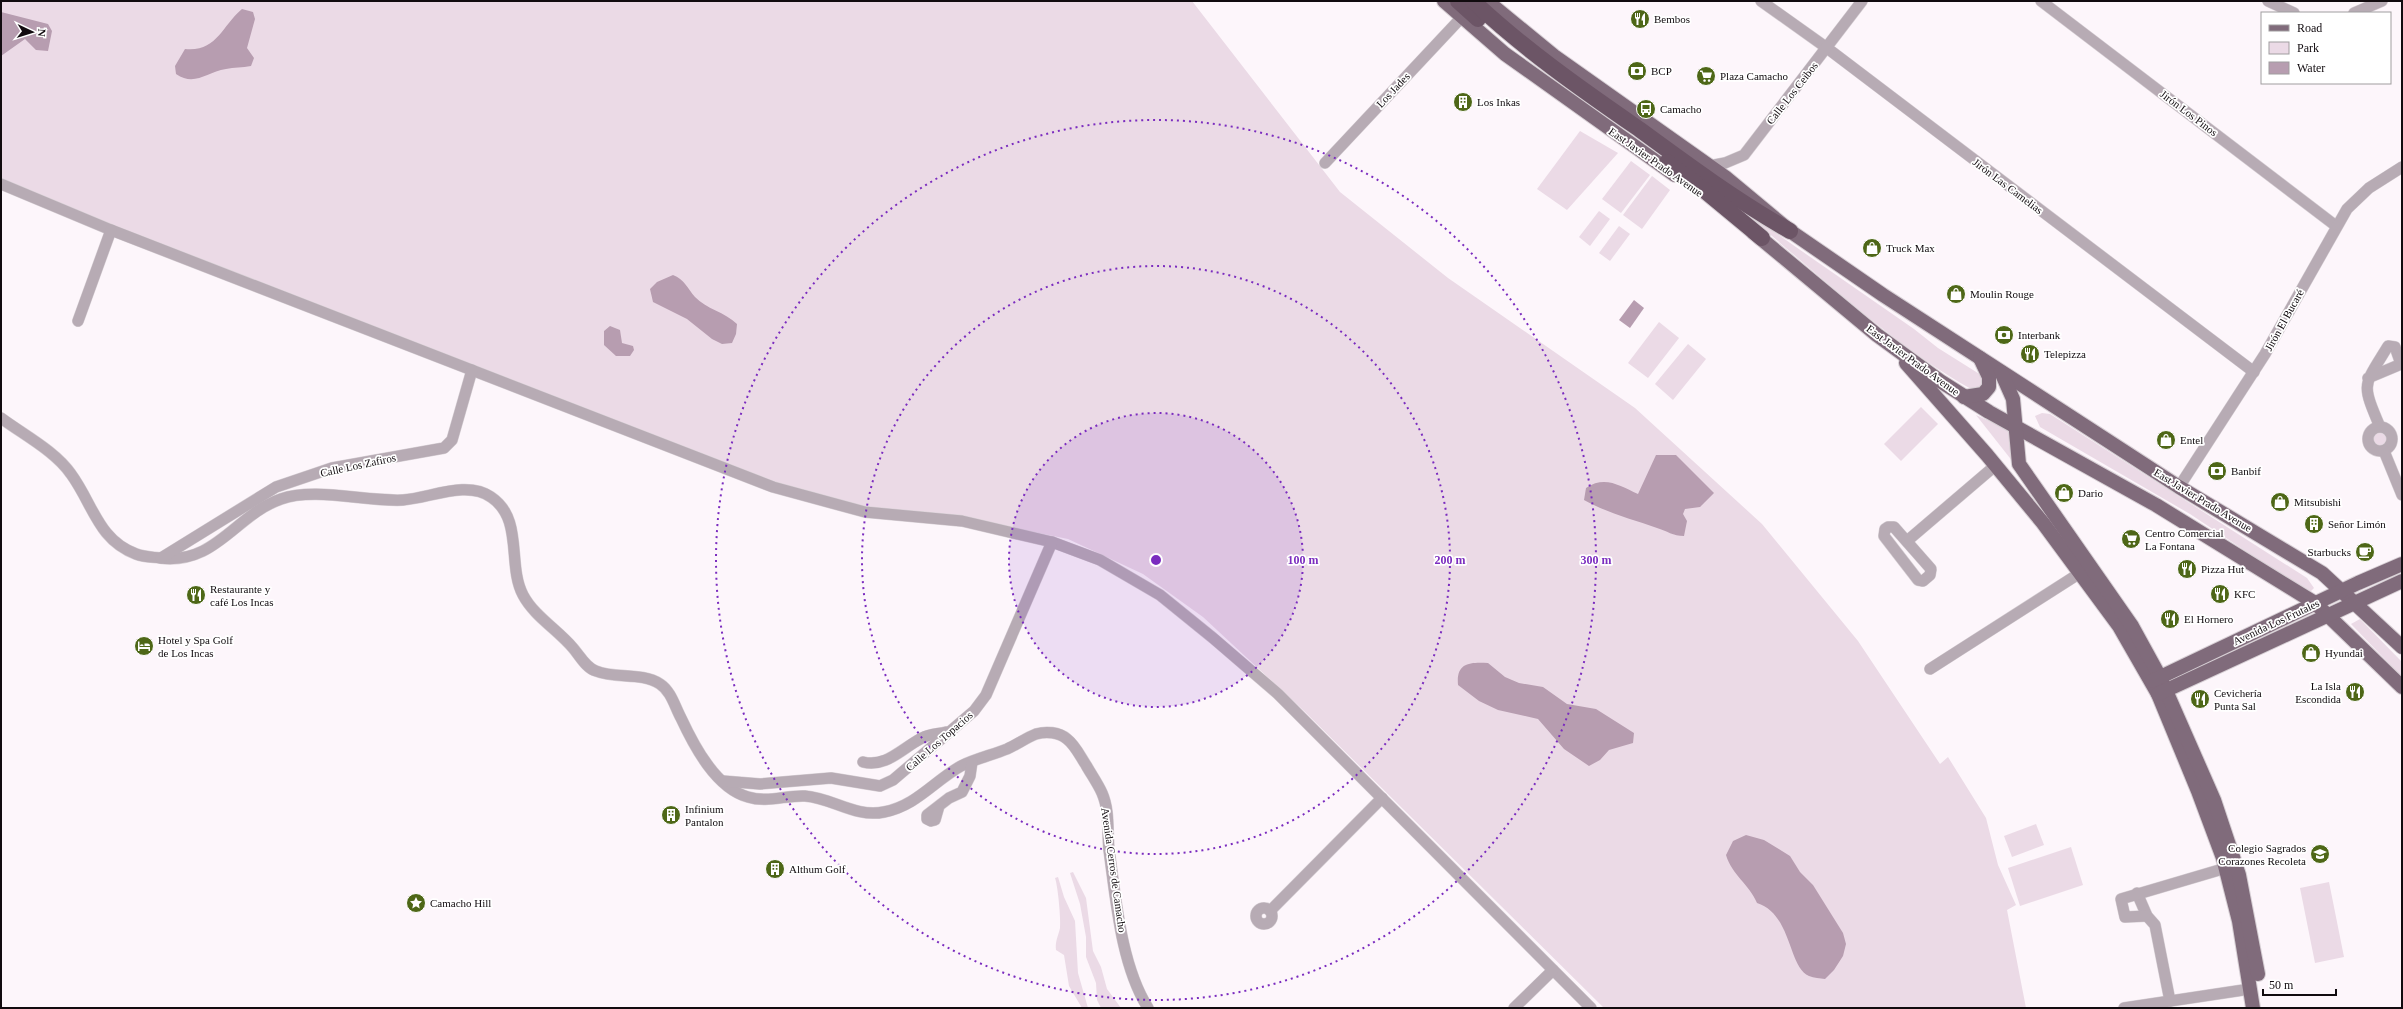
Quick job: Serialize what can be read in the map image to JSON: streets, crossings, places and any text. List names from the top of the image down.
{
  "streets": {
    "main road": ["East Javier Prado Avenue", "Avenida Los Frutales"],
    "street": [
      "Los Jades",
      "Calle Los Ceibos",
      "Jirón Los Pinos",
      "Jirón Las Camelias",
      "Jirón El Bucaré",
      "Calle Los Zafiros",
      "Calle Los Topacios",
      "Avenida Cerros de Camacho"
    ]
  },
  "crossings": [
    ["Los Jades", "East Javier Prado Avenue"],
    ["Calle Los Ceibos", "East Javier Prado Avenue"],
    ["Calle Los Ceibos", "Jirón Las Camelias"],
    ["Jirón Los Pinos", "Jirón El Bucaré"],
    ["East Javier Prado Avenue", "Jirón El Bucaré"],
    ["East Javier Prado Avenue", "Avenida Los Frutales"],
    ["Jirón Las Camelias", "Jirón El Bucaré"],
    ["Calle Los Zafiros", "Avenida Cerros de Camacho"],
    ["Calle Los Topacios", "Avenida Cerros de Camacho"]
  ],
  "places": {
    "restaurant": [
      "Bembos",
      "Telepizza",
      "Pizza Hut",
      "KFC",
      "Restaurante y café Los Incas",
      "El Hornero",
      "La Isla Escondida",
      "Cevichería Punta Sal"
    ],
    "bank": ["BCP", "Interbank", "Banbif"],
    "supermarket": ["Plaza Camacho", "Centro Comercial La Fontana"],
    "building": [
      "Los Inkas",
      "Señor Limón",
      "Infinium Pantalon",
      "Althum Golf"
    ],
    "bus stop": ["Camacho"],
    "shop": [
      "Truck Max",
      "Moulin Rouge",
      "Entel",
      "Dario",
      "Mitsubishi",
      "Hyundai"
    ],
    "cafe": ["Starbucks"],
    "hotel": ["Hotel y Spa Golf de Los Incas"],
    "school or university": ["Colegio Sagrados Corazones Recoleta"],
    "place": ["Camacho Hill"]
  },
  "legend": ["Road", "Park", "Water"],
  "scale_bar": "50 m",
  "north": "right",
  "rings": ["100 m", "200 m", "300 m"]
}
